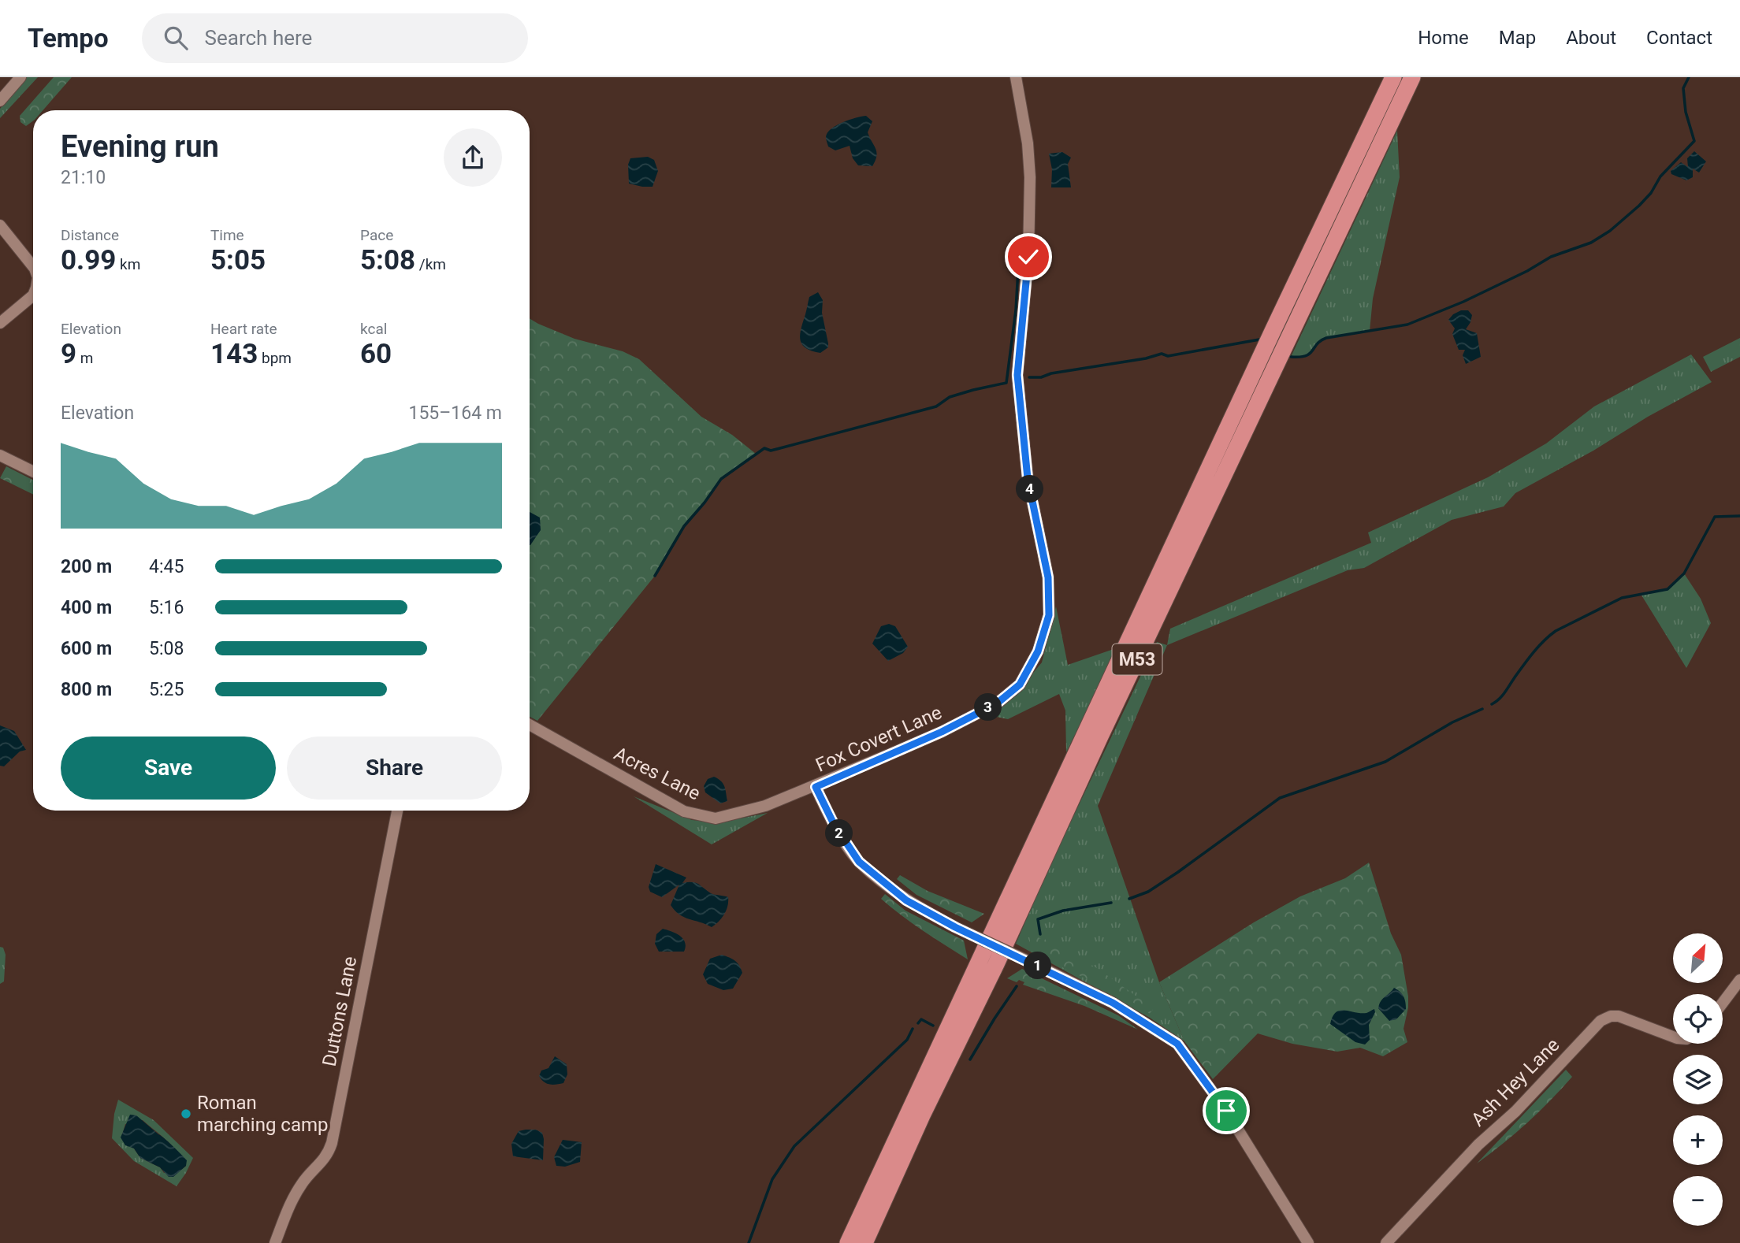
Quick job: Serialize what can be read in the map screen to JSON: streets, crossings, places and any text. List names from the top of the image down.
{
  "streets": {
    "highway": ["M53"],
    "street": [
      "Fox Covert Lane",
      "Acres Lane",
      "Duttons Lane",
      "Ash Hey Lane"
    ]
  },
  "crossings": [
    ["Fox Covert Lane", "Acres Lane"]
  ],
  "places": ["Roman marching camp"],
  "north": "top right",
  "page": {
    "header": "Tempo",
    "search": "Search here",
    "nav": [
      "Home",
      "Map",
      "About",
      "Contact"
    ],
    "heading": ["Evening run", "21:10"],
    "stats": [
      ["Distance", "0.99 km"],
      ["Time", "5:05"],
      ["Pace", "5:08 /km"],
      ["Elevation", "9 m"],
      ["Heart rate", "143 bpm"],
      ["kcal", "60"]
    ],
    "chart": ["Elevation", "155–164 m"],
    "pins": [
      "4",
      "3",
      "2",
      "1"
    ],
    "list": [
      {
        "name": "200 m",
        "note": "4:45"
      },
      {
        "name": "400 m",
        "note": "5:16"
      },
      {
        "name": "600 m",
        "note": "5:08"
      },
      {
        "name": "800 m",
        "note": "5:25"
      }
    ],
    "buttons": ["Save", "Share"],
    "map_buttons": ["+", "−"]
  }
}
